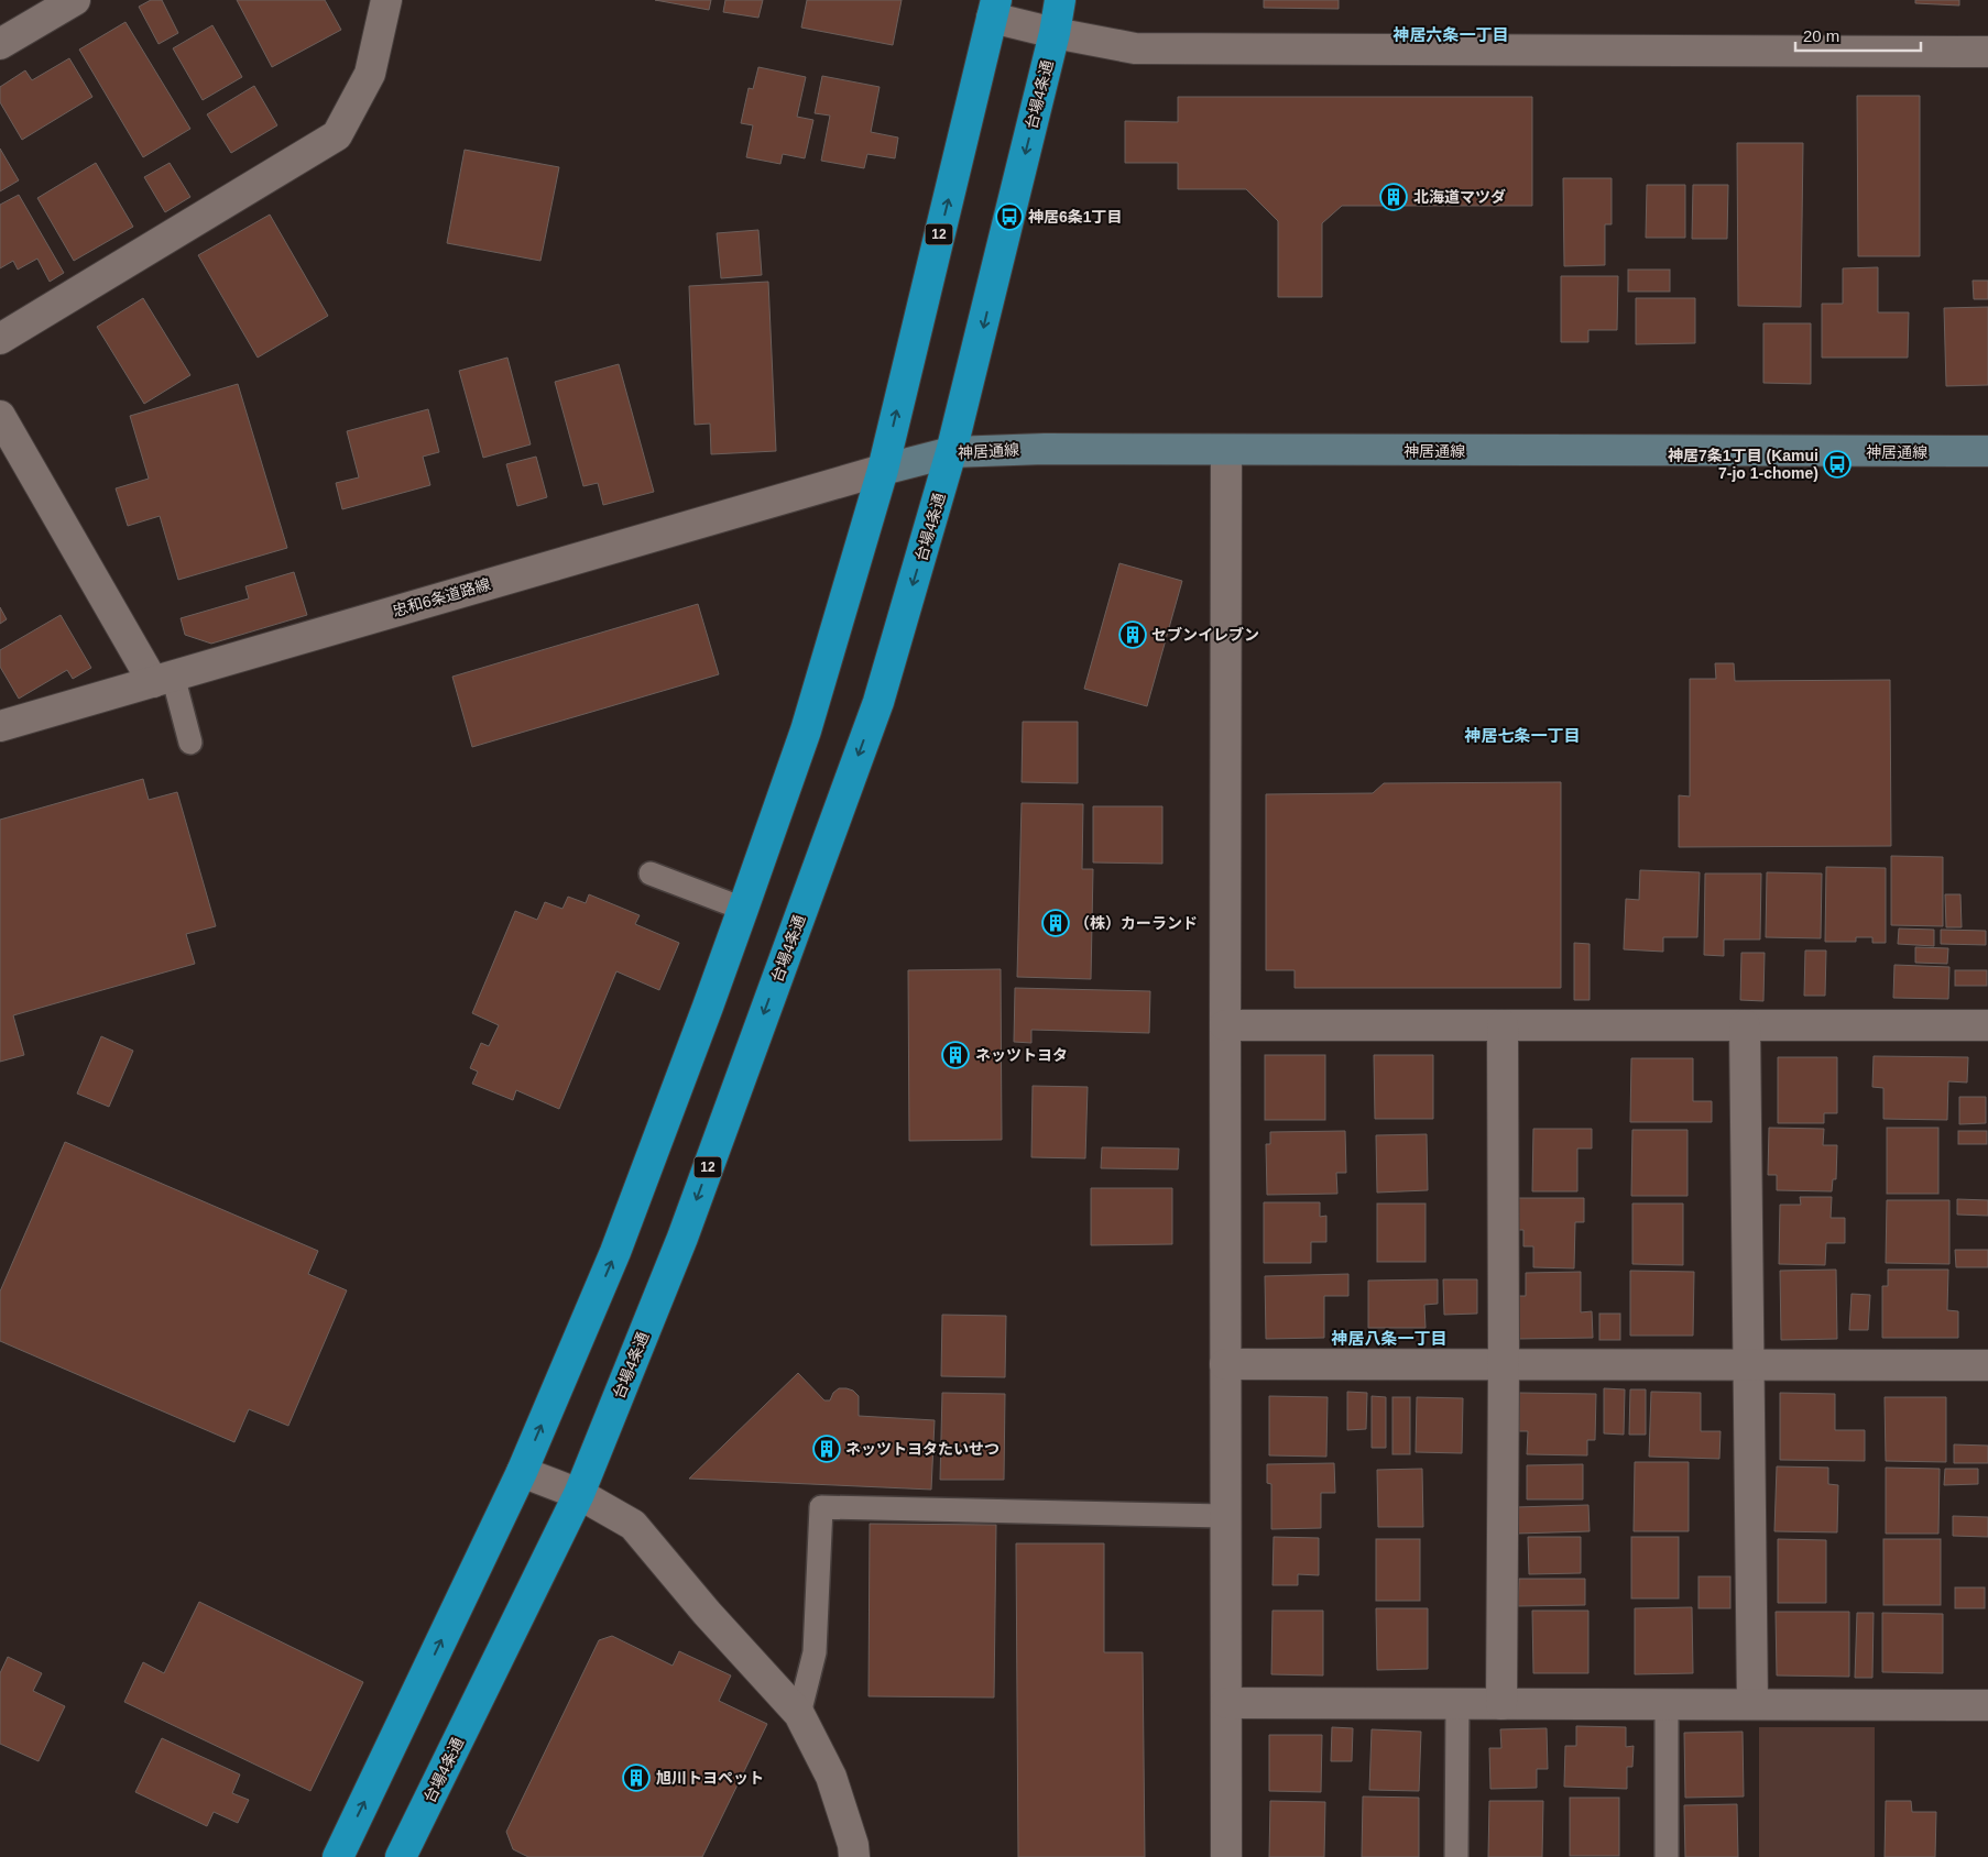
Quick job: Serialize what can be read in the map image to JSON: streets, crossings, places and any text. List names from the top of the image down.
{
  "streets": {
    "highway": ["台場4条通", "12"],
    "street": ["神居通線", "忠和6条道路線"]
  },
  "crossings": [
    ["台場4条通", "神居通線"],
    ["12", "神居通線"],
    ["12", "忠和6条道路線"],
    ["神居通線", "忠和6条道路線"]
  ],
  "districts": ["神居六条一丁目", "神居七条一丁目", "神居八条一丁目"],
  "places": {
    "building": [
      "北海道マツダ",
      "セブンイレブン",
      "（株）カーランド",
      "ネッツトヨタ",
      "ネッツトヨタたいせつ",
      "旭川トヨペット"
    ],
    "bus stop": ["神居6条1丁目", "神居7条1丁目 (Kamui 7-jo 1-chome)"]
  },
  "scale_bar": "20 m"
}
